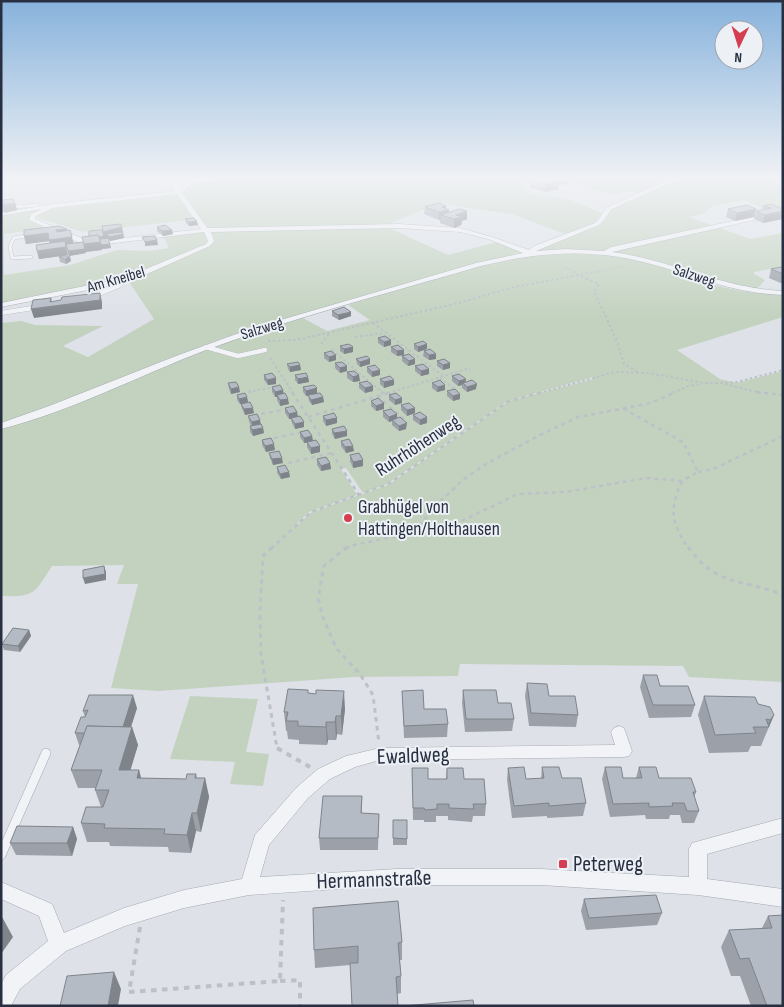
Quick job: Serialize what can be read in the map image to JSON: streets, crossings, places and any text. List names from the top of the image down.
{
  "streets": {
    "street": [
      "Salzweg",
      "Am Kneibel",
      "Ewaldweg",
      "Hermannstraße"
    ],
    "path": ["Ruhrhöhenweg"]
  },
  "crossings": [
    ["Salzweg", "Am Kneibel"],
    ["Ruhrhöhenweg", "Ewaldweg"],
    ["Ewaldweg", "Hermannstraße"]
  ],
  "places": {
    "other": ["Grabhügel von Hattingen/Holthausen"],
    "transit": ["Peterweg"]
  },
  "north": "bottom"
}
